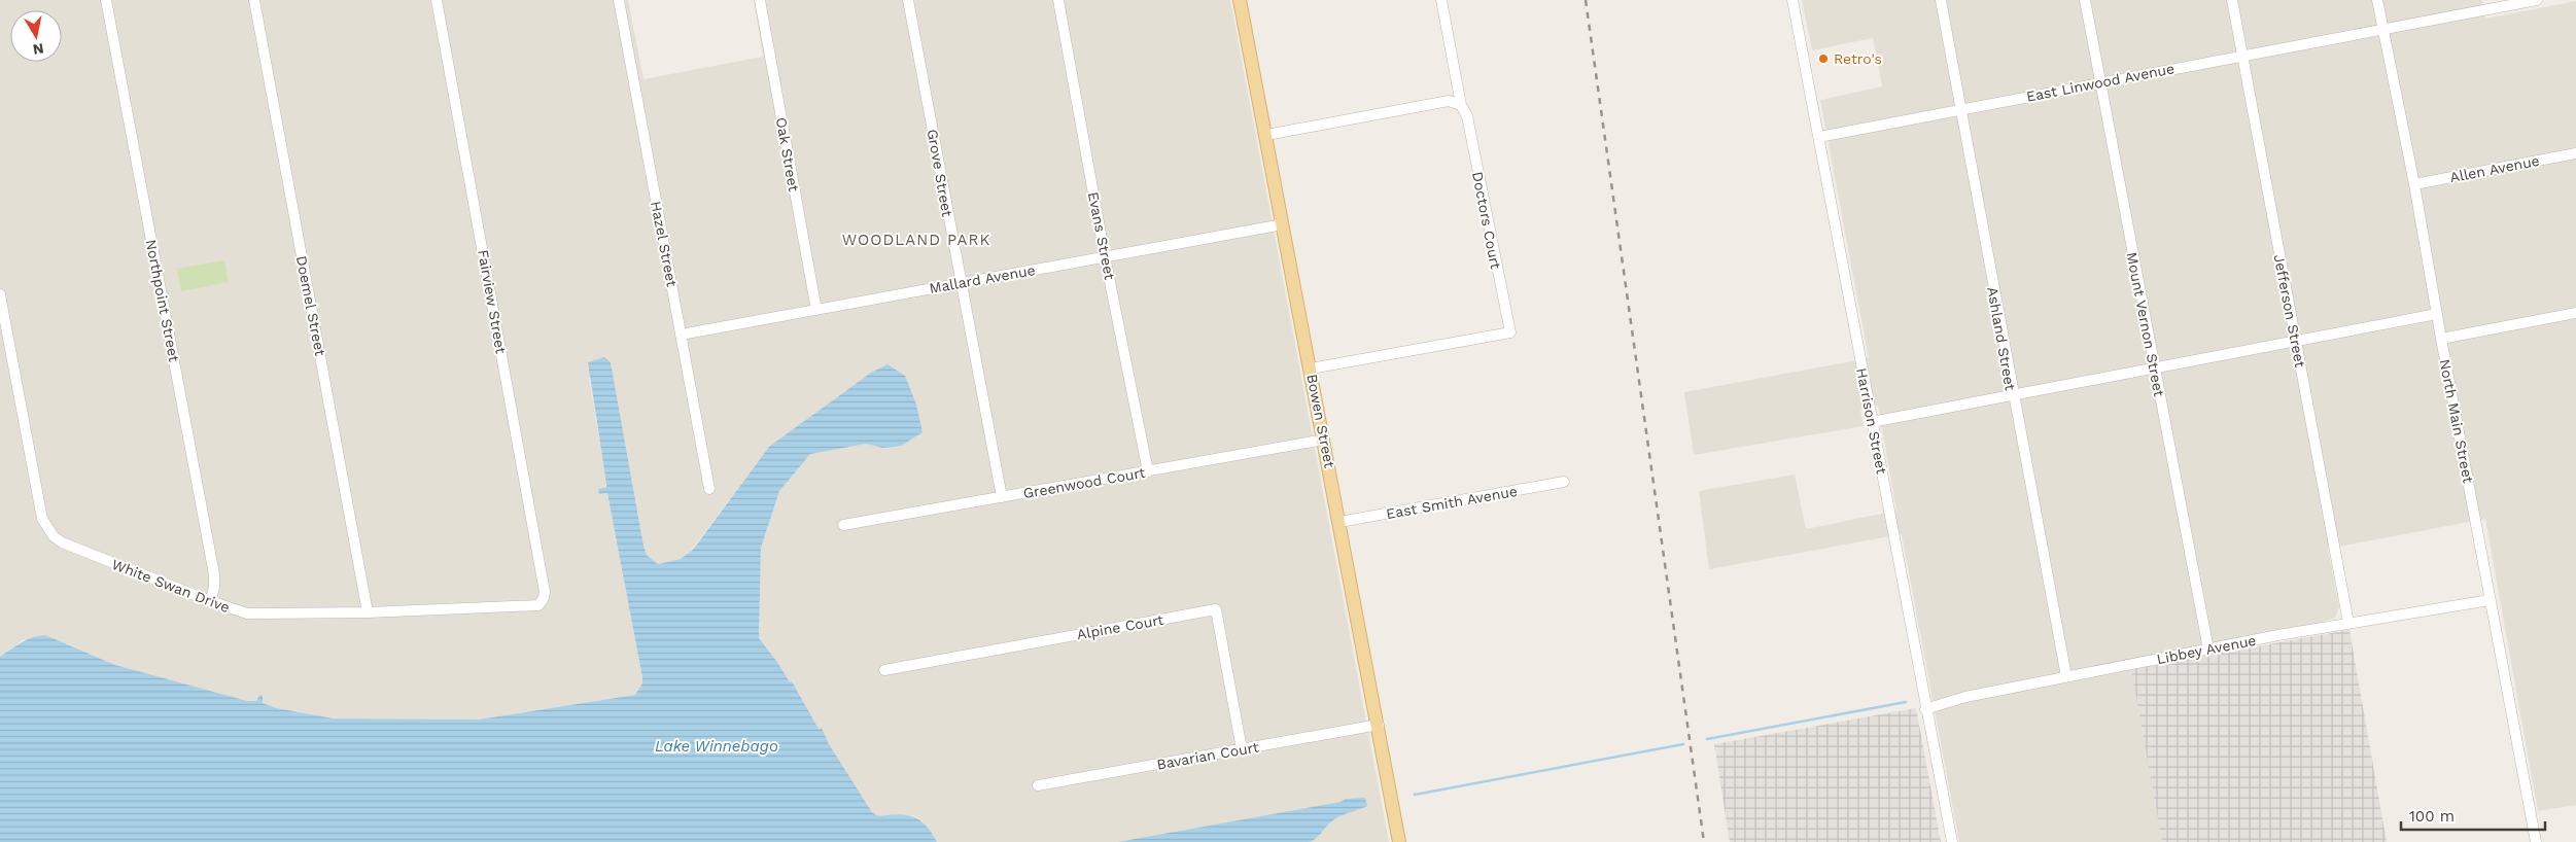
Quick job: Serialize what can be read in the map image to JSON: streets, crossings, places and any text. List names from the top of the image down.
{
  "streets": {
    "main road": ["Bowen Street"],
    "street": [
      "East Linwood Avenue",
      "Oak Street",
      "Allen Avenue",
      "Grove Street",
      "Doctors Court",
      "Evans Street",
      "Hazel Street",
      "Mallard Avenue",
      "Northpoint Street",
      "Fairview Street",
      "Doemel Street",
      "Jefferson Street",
      "Mount Vernon Street",
      "Ashland Street",
      "Harrison Street",
      "North Main Street",
      "Greenwood Court",
      "East Smith Avenue",
      "White Swan Drive",
      "Alpine Court",
      "Libbey Avenue",
      "Bavarian Court"
    ]
  },
  "crossings": [
    ["East Linwood Avenue", "Jefferson Street"],
    ["East Linwood Avenue", "Mount Vernon Street"],
    ["East Linwood Avenue", "Ashland Street"],
    ["East Linwood Avenue", "Harrison Street"],
    ["East Linwood Avenue", "North Main Street"],
    ["Oak Street", "Mallard Avenue"],
    ["Allen Avenue", "North Main Street"],
    ["Grove Street", "Mallard Avenue"],
    ["Grove Street", "Greenwood Court"],
    ["Doctors Court", "Bowen Street"],
    ["Evans Street", "Mallard Avenue"],
    ["Evans Street", "Greenwood Court"],
    ["Hazel Street", "Mallard Avenue"],
    ["Mallard Avenue", "Bowen Street"],
    ["Northpoint Street", "White Swan Drive"],
    ["Fairview Street", "White Swan Drive"],
    ["Doemel Street", "White Swan Drive"],
    ["Jefferson Street", "Libbey Avenue"],
    ["Mount Vernon Street", "Libbey Avenue"],
    ["Ashland Street", "Libbey Avenue"],
    ["Bowen Street", "Greenwood Court"],
    ["Bowen Street", "East Smith Avenue"],
    ["Bowen Street", "Bavarian Court"],
    ["Harrison Street", "Libbey Avenue"],
    ["North Main Street", "Libbey Avenue"],
    ["Alpine Court", "Bavarian Court"]
  ],
  "districts": ["WOODLAND PARK"],
  "water": ["Lake Winnebago"],
  "places": ["Retro's"],
  "scale_bar": "100 m",
  "north": "bottom"
}
